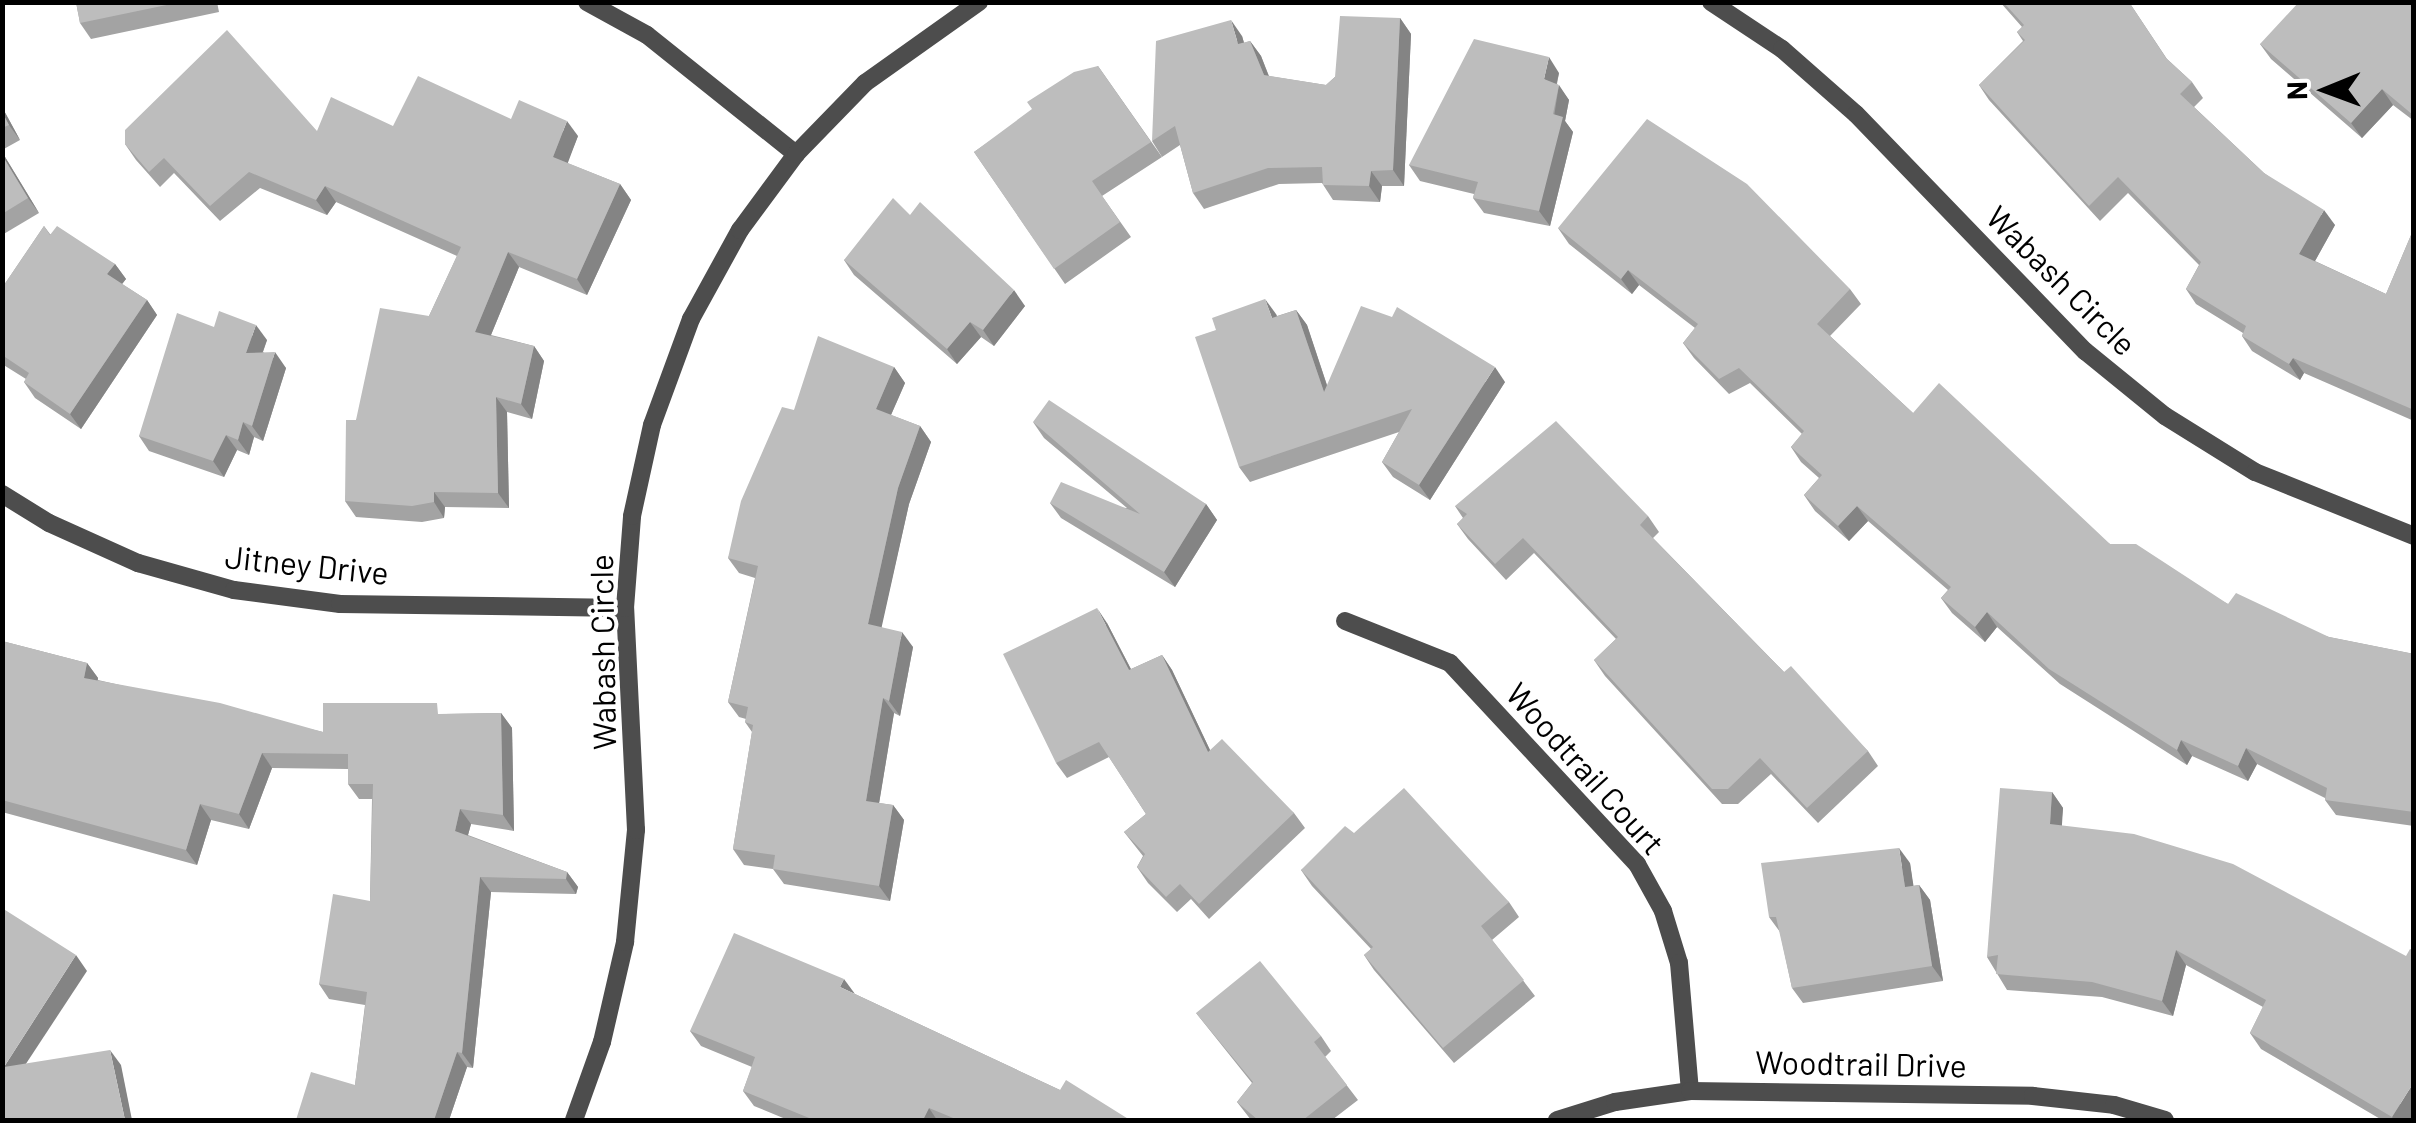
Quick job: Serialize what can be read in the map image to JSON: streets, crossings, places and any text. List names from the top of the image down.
{
  "streets": {
    "street": [
      "Wabash Circle",
      "Jitney Drive",
      "Woodtrail Court",
      "Woodtrail Drive"
    ]
  },
  "crossings": [
    ["Wabash Circle", "Jitney Drive"],
    ["Woodtrail Court", "Woodtrail Drive"]
  ],
  "north": "left"
}
